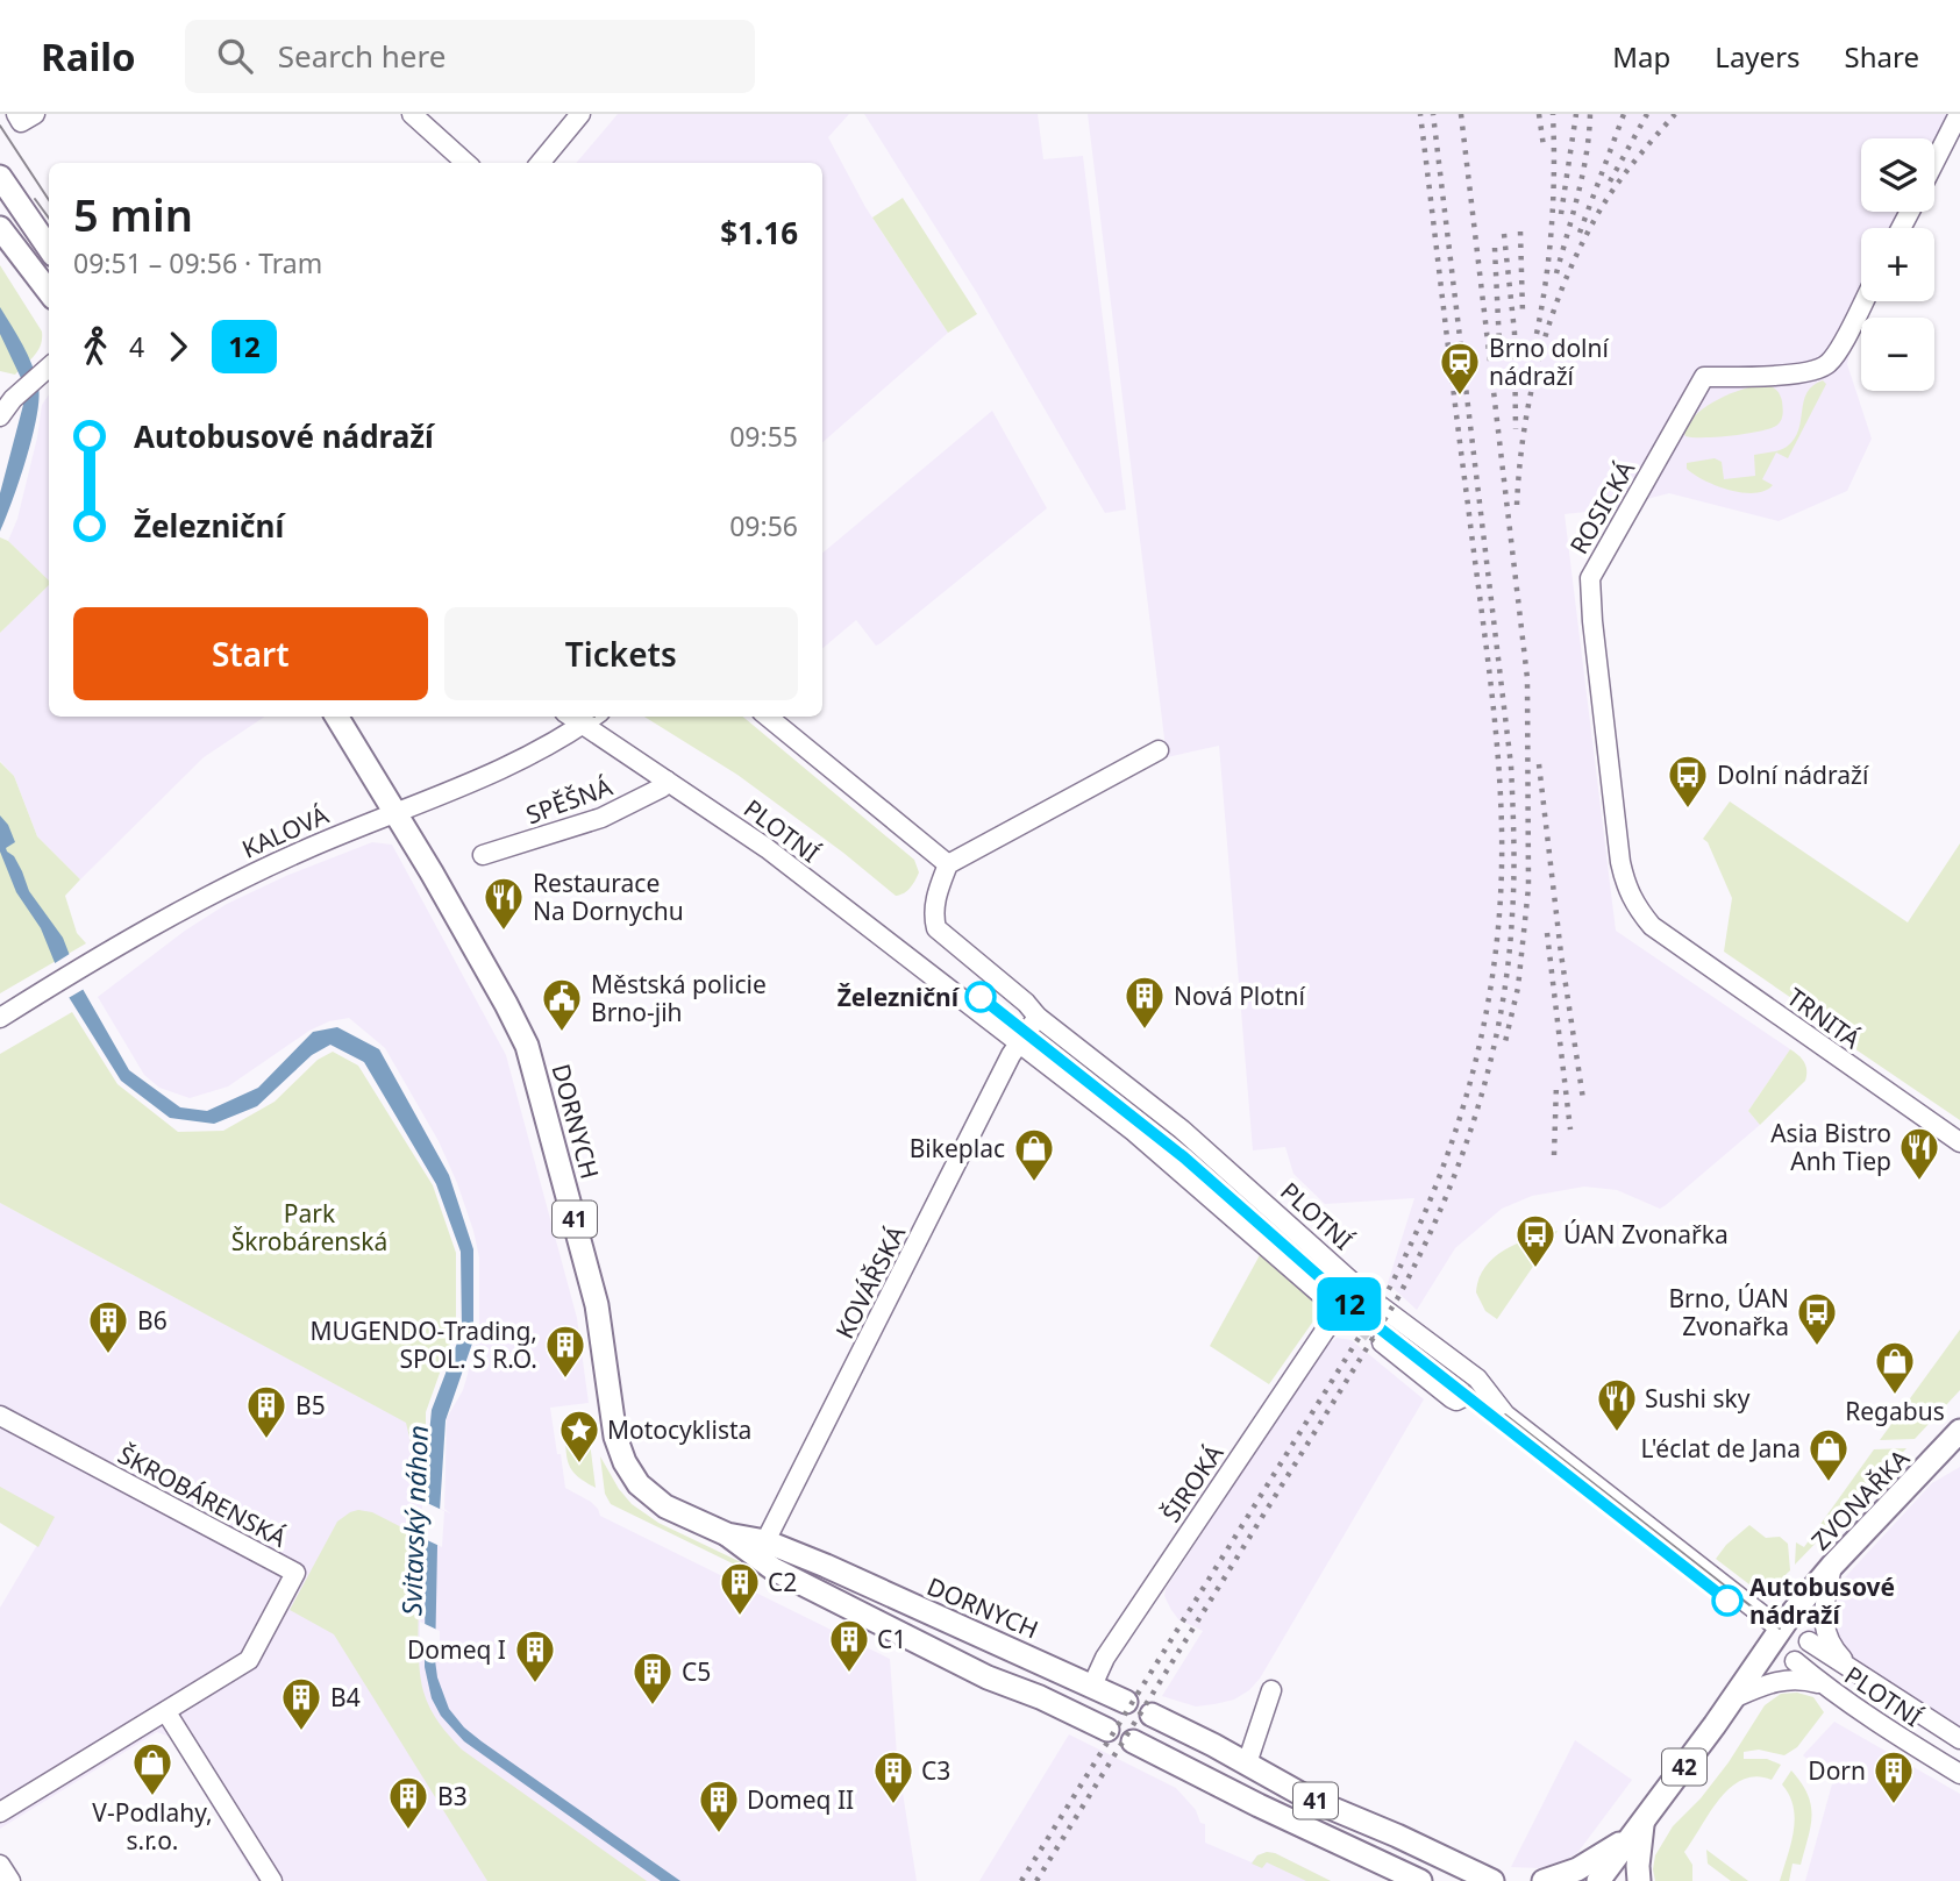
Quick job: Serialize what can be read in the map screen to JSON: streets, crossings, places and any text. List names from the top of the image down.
{
  "streets": {
    "main road": [
      "DORNYCH",
      "41",
      "ZVONAŘKA",
      "42"
    ],
    "street": [
      "ROSICKÁ",
      "SPĚŠNÁ",
      "PLOTNÍ",
      "KALOVÁ",
      "TRNITÁ",
      "KOVÁŘSKÁ",
      "ŠIROKÁ",
      "ŠKROBÁRENSKÁ"
    ]
  },
  "crossings": [
    ["ROSICKÁ", "TRNITÁ"],
    ["SPĚŠNÁ", "PLOTNÍ"],
    ["PLOTNÍ", "KALOVÁ"],
    ["PLOTNÍ", "KOVÁŘSKÁ"],
    ["PLOTNÍ", "ŠIROKÁ"],
    ["PLOTNÍ", "ZVONAŘKA"],
    ["KALOVÁ", "DORNYCH"],
    ["DORNYCH", "KOVÁŘSKÁ"],
    ["DORNYCH", "ŠIROKÁ"]
  ],
  "water": ["Svitavský náhon"],
  "parks": ["Park Škrobárenská"],
  "places": {
    "station": ["Brno dolní nádraží"],
    "bus stop": ["Dolní nádraží", "ÚAN Zvonařka", "Brno, ÚAN Zvonařka"],
    "restaurant": ["Restaurace Na Dornychu", "Asia Bistro Anh Tiep", "Sushi sky"],
    "other": ["Železniční", "Autobusové nádraží"],
    "building": [
      "Nová Plotní",
      "B6",
      "MUGENDO-Trading, SPOL. S R.O.",
      "B5",
      "C2",
      "C1",
      "Domeq I",
      "C5",
      "B4",
      "C3",
      "Dorn",
      "B3",
      "Domeq II"
    ],
    "public building": ["Městská policie Brno-jih"],
    "shop": [
      "Bikeplac",
      "Regabus",
      "L'éclat de Jana",
      "V-Podlahy, s.r.o."
    ],
    "place": ["Motocyklista"]
  },
  "lines": ["tram line 12"],
  "page": {
    "header": "Railo",
    "search": "Search here",
    "nav": ["Map", "Layers", "Share"],
    "on_map": "12",
    "map_buttons": ["+", "−"],
    "heading": ["5 min", "09:51 – 09:56 · Tram", "$1.16"],
    "legs": ["4", "12"],
    "list": [
      {
        "name": "Autobusové nádraží",
        "value": "09:55"
      },
      {
        "name": "Železniční",
        "value": "09:56"
      }
    ],
    "buttons": ["Start", "Tickets"]
  }
}
